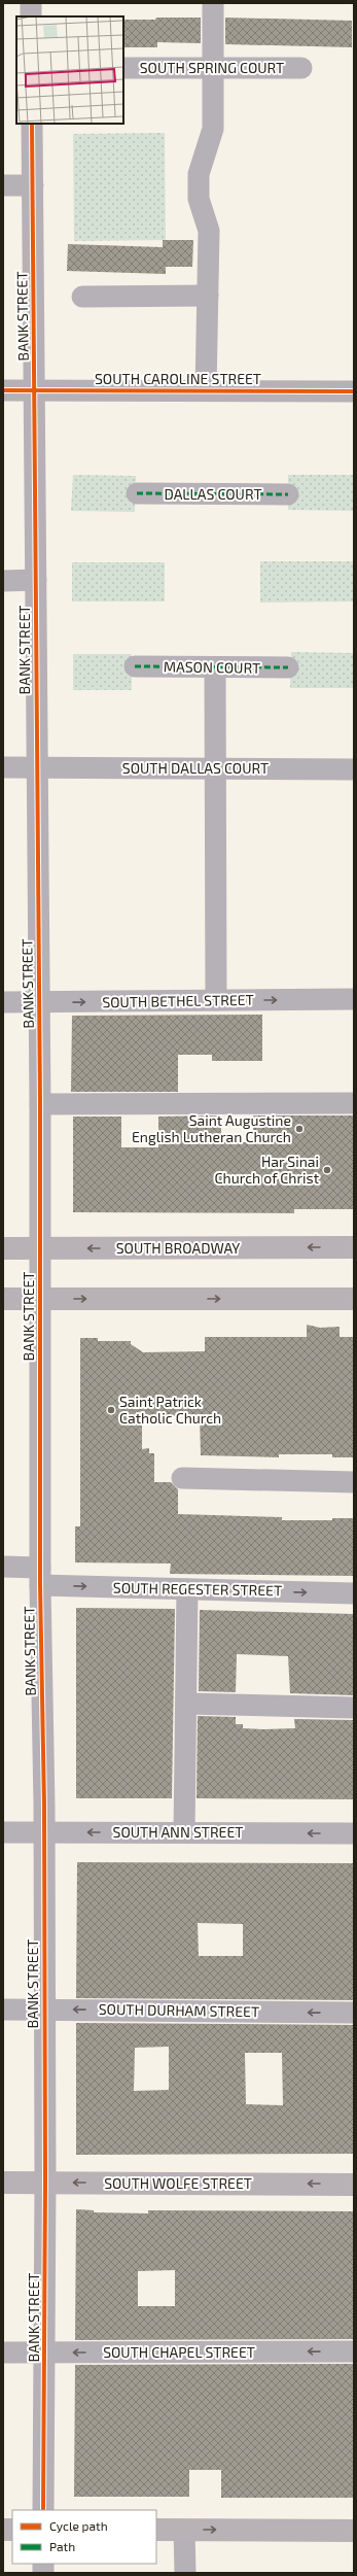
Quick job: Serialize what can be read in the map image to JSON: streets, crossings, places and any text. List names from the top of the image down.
{
  "streets": {
    "main road": ["SOUTH BROADWAY", "SOUTH WOLFE STREET"],
    "street": [
      "SOUTH SPRING COURT",
      "BANK STREET",
      "SOUTH CAROLINE STREET",
      "DALLAS COURT",
      "MASON COURT",
      "SOUTH DALLAS COURT",
      "SOUTH BETHEL STREET",
      "SOUTH REGESTER STREET",
      "SOUTH ANN STREET",
      "SOUTH DURHAM STREET",
      "SOUTH CHAPEL STREET"
    ]
  },
  "crossings": [
    ["BANK STREET", "SOUTH CAROLINE STREET"],
    ["BANK STREET", "SOUTH DALLAS COURT"],
    ["BANK STREET", "SOUTH BETHEL STREET"],
    ["BANK STREET", "SOUTH BROADWAY"],
    ["BANK STREET", "SOUTH REGESTER STREET"],
    ["BANK STREET", "SOUTH ANN STREET"],
    ["BANK STREET", "SOUTH DURHAM STREET"],
    ["BANK STREET", "SOUTH WOLFE STREET"],
    ["BANK STREET", "SOUTH CHAPEL STREET"]
  ],
  "one_way": ["SOUTH DURHAM STREET", "SOUTH WOLFE STREET", "SOUTH CHAPEL STREET"],
  "places": ["Saint Augustine English Lutheran Church", "Har Sinai Church of Christ", "Saint Patrick Catholic Church"],
  "legend": ["Cycle path", "Path"]
}
